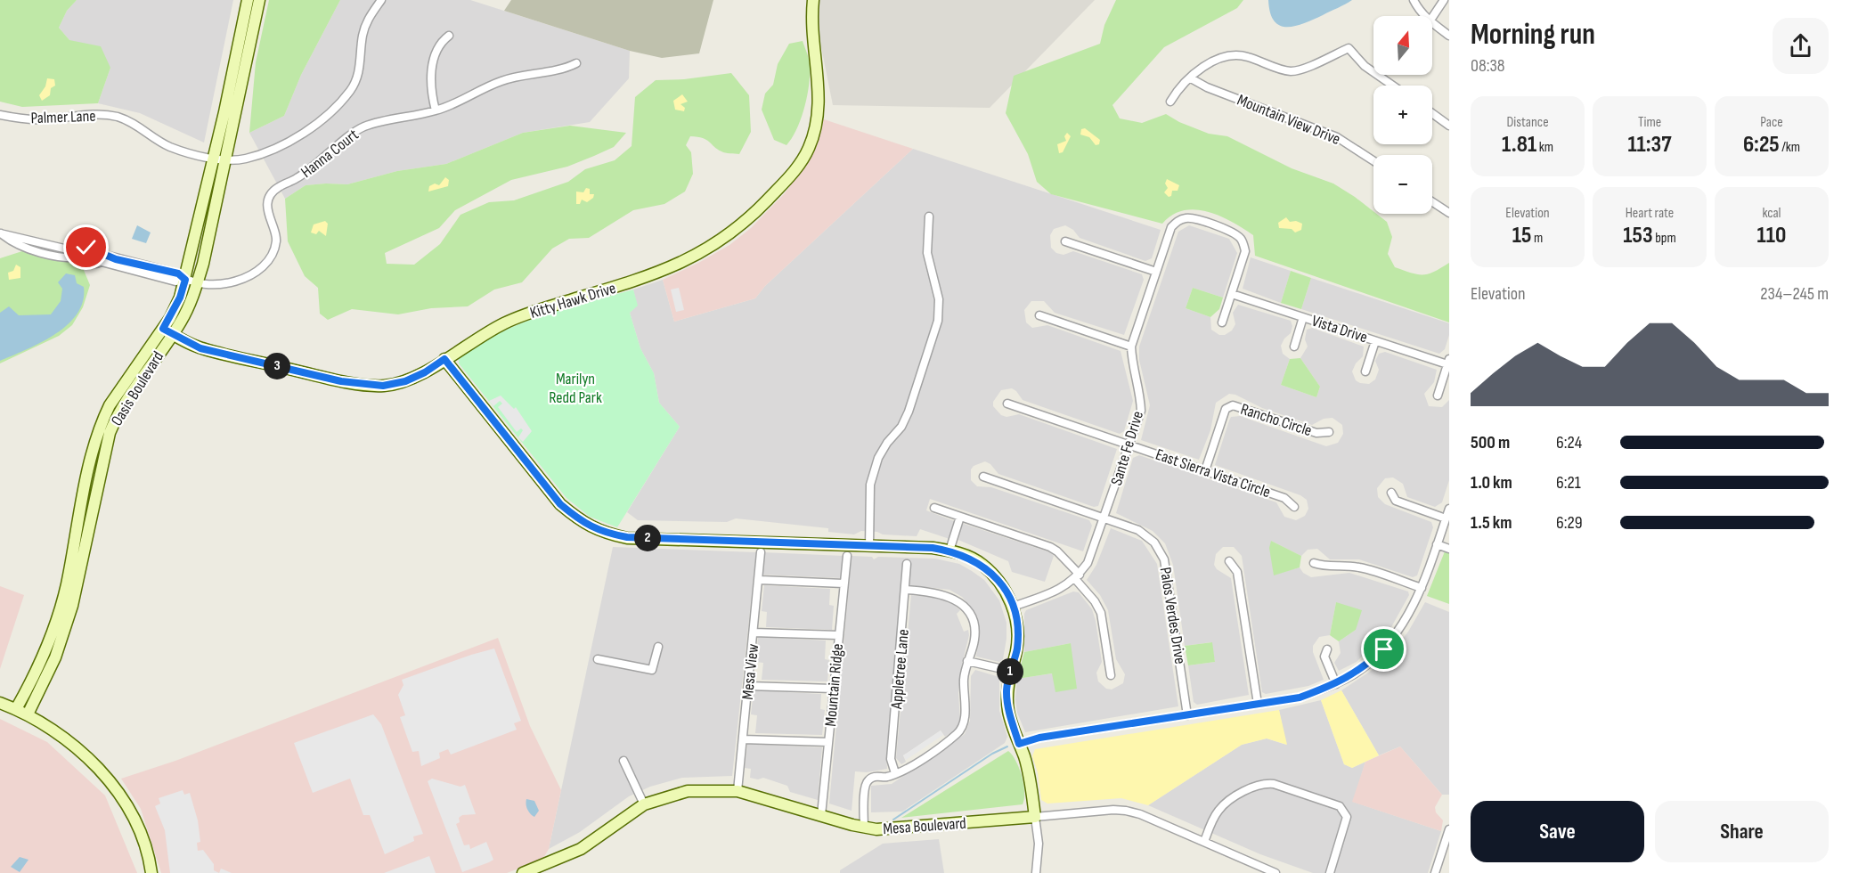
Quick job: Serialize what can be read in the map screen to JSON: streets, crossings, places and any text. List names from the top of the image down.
{
  "streets": {
    "street": [
      "Palmer Lane",
      "Mountain View Drive",
      "Hanna Court",
      "Kitty Hawk Drive",
      "Vista Drive",
      "Oasis Boulevard",
      "Rancho Circle",
      "Sante Fe Drive",
      "East Sierra Vista Circle",
      "Palos Verdes Drive",
      "Appletree Lane",
      "Mesa View",
      "Mountain Ridge",
      "Mesa Boulevard"
    ]
  },
  "crossings": [
    ["Palmer Lane", "Oasis Boulevard"],
    ["Hanna Court", "Oasis Boulevard"],
    ["Kitty Hawk Drive", "Oasis Boulevard"],
    ["Vista Drive", "Sante Fe Drive"],
    ["Rancho Circle", "East Sierra Vista Circle"],
    ["Sante Fe Drive", "East Sierra Vista Circle"],
    ["Sante Fe Drive", "Palos Verdes Drive"],
    ["Mesa View", "Mesa Boulevard"],
    ["Mountain Ridge", "Mesa Boulevard"]
  ],
  "parks": ["Marilyn Redd Park"],
  "north": "top",
  "page": {
    "heading": ["Morning run", "08:38"],
    "map_buttons": ["+", "−"],
    "stats": [
      ["Distance", "1.81 km"],
      ["Time", "11:37"],
      ["Pace", "6:25 /km"],
      ["Elevation", "15 m"],
      ["Heart rate", "153 bpm"],
      ["kcal", "110"]
    ],
    "chart": ["Elevation", "234–245 m"],
    "pins": ["3", "2", "1"],
    "list": [
      {
        "name": "500 m",
        "note": "6:24"
      },
      {
        "name": "1.0 km",
        "note": "6:21"
      },
      {
        "name": "1.5 km",
        "note": "6:29"
      }
    ],
    "buttons": ["Save", "Share"]
  }
}
